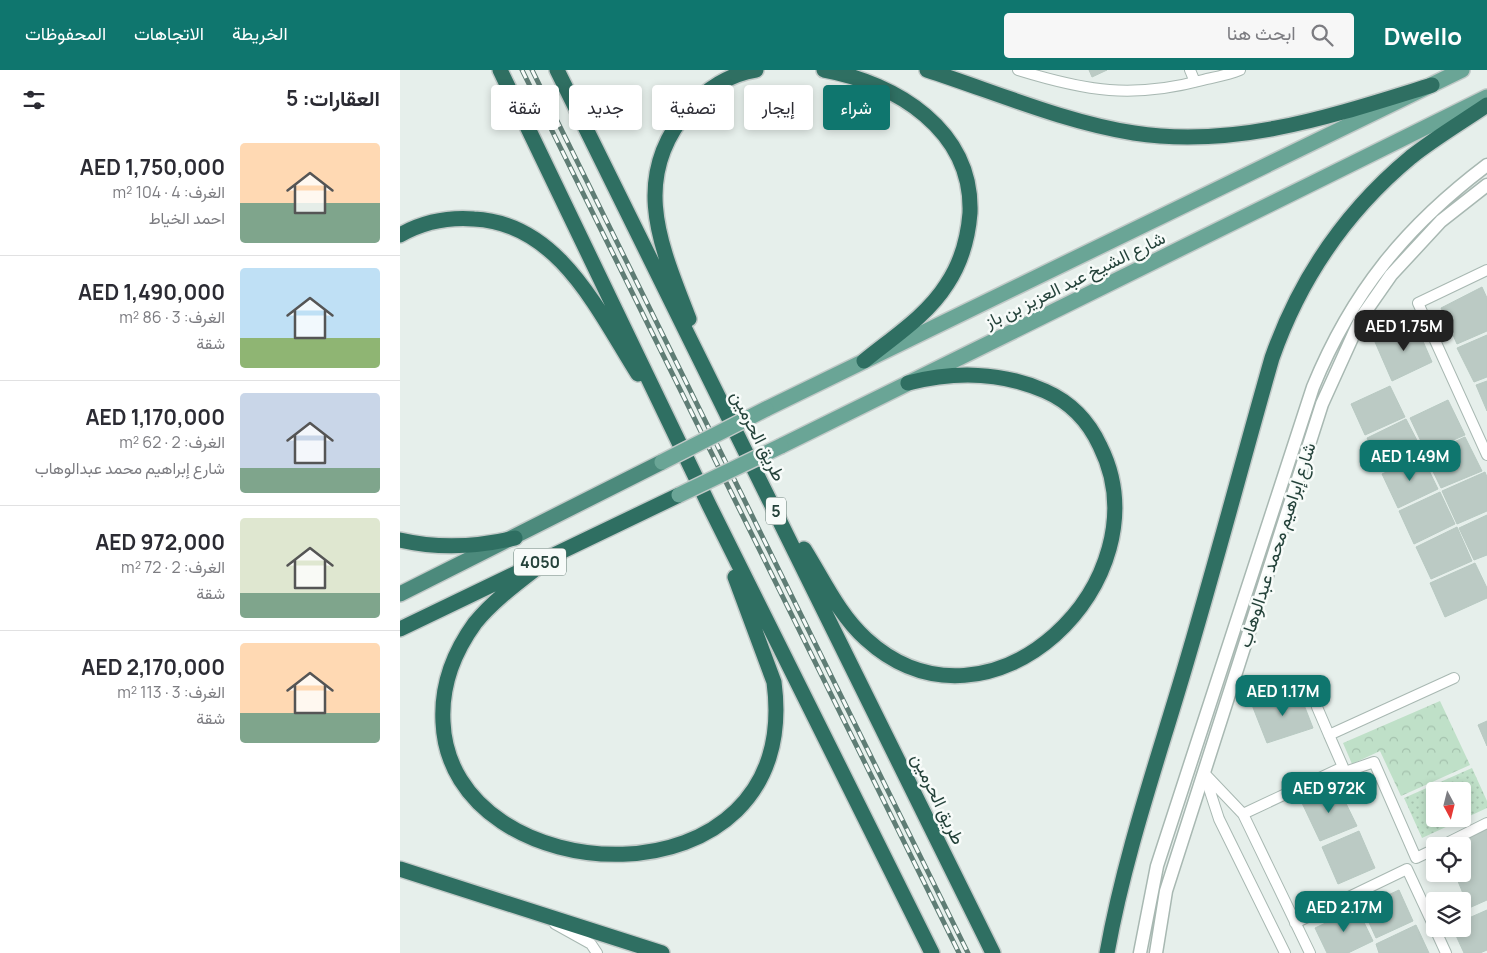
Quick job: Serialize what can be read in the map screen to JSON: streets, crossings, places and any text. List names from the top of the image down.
{
  "streets": {
    "highway": ["طريق الحرمين", "5", "4050"],
    "main road": ["شارع الشيخ عبد العزيز بن باز"],
    "street": ["شارع إبراهيم محمد عبدالوهاب"]
  },
  "crossings": [
    ["شارع الشيخ عبد العزيز بن باز", "4050"]
  ],
  "north": "bottom",
  "page": {
    "header": "Dwello",
    "search": "ابحث هنا",
    "nav": ["الخريطة", "الاتجاهات", "المحفوظات"],
    "heading": "العقارات: 5",
    "chip": [
      "شراء",
      "إيجار",
      "تصفية",
      "جديد",
      "شقة"
    ],
    "list": [
      {
        "name": "AED 1,750,000",
        "note": "الغرف: 4 · 104 m² · احمد الخياط"
      },
      {
        "name": "AED 1,490,000",
        "note": "الغرف: 3 · 86 m² · شقة"
      },
      {
        "name": "AED 1,170,000",
        "note": "الغرف: 2 · 62 m² · شارع إبراهيم محمد عبدالوهاب"
      },
      {
        "name": "AED 972,000",
        "note": "الغرف: 2 · 72 m² · شقة"
      },
      {
        "name": "AED 2,170,000",
        "note": "الغرف: 3 · 113 m² · شقة"
      }
    ],
    "price": [
      "AED 1.75M",
      "AED 1.49M",
      "AED 1.17M",
      "AED 972K",
      "AED 2.17M"
    ]
  }
}
